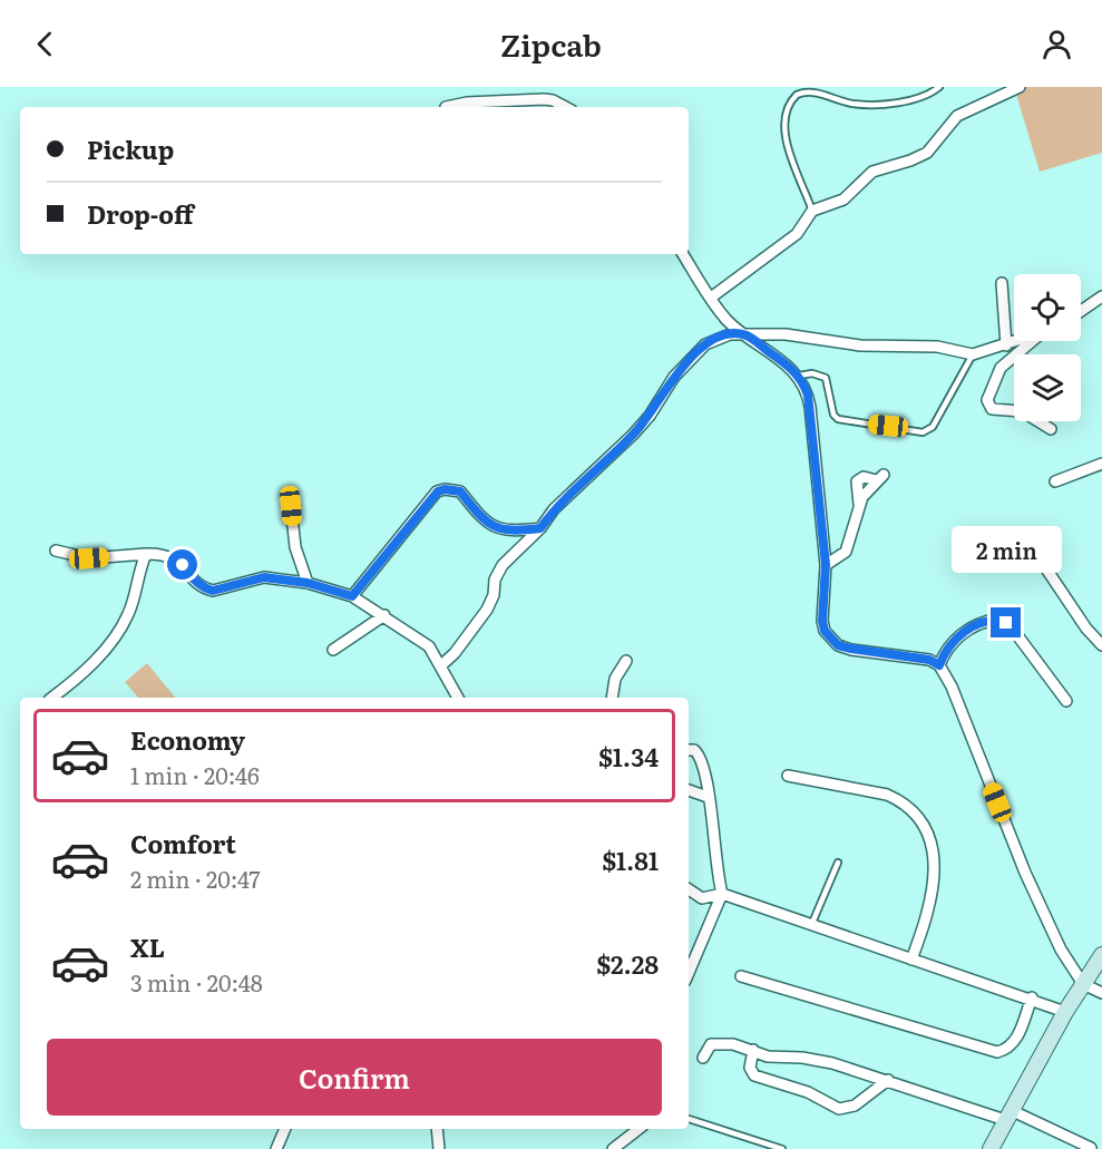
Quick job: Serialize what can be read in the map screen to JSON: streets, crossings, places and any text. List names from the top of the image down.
{
  "page": {
    "header": "Zipcab",
    "banner": ["Pickup", "Drop-off"],
    "bubble": "2 min",
    "list": [
      {
        "name": "Economy",
        "note": "1 min · 20:46",
        "value": "$1.34"
      },
      {
        "name": "Comfort",
        "note": "2 min · 20:47",
        "value": "$1.81"
      },
      {
        "name": "XL",
        "note": "3 min · 20:48",
        "value": "$2.28"
      }
    ],
    "buttons": "Confirm"
  }
}
